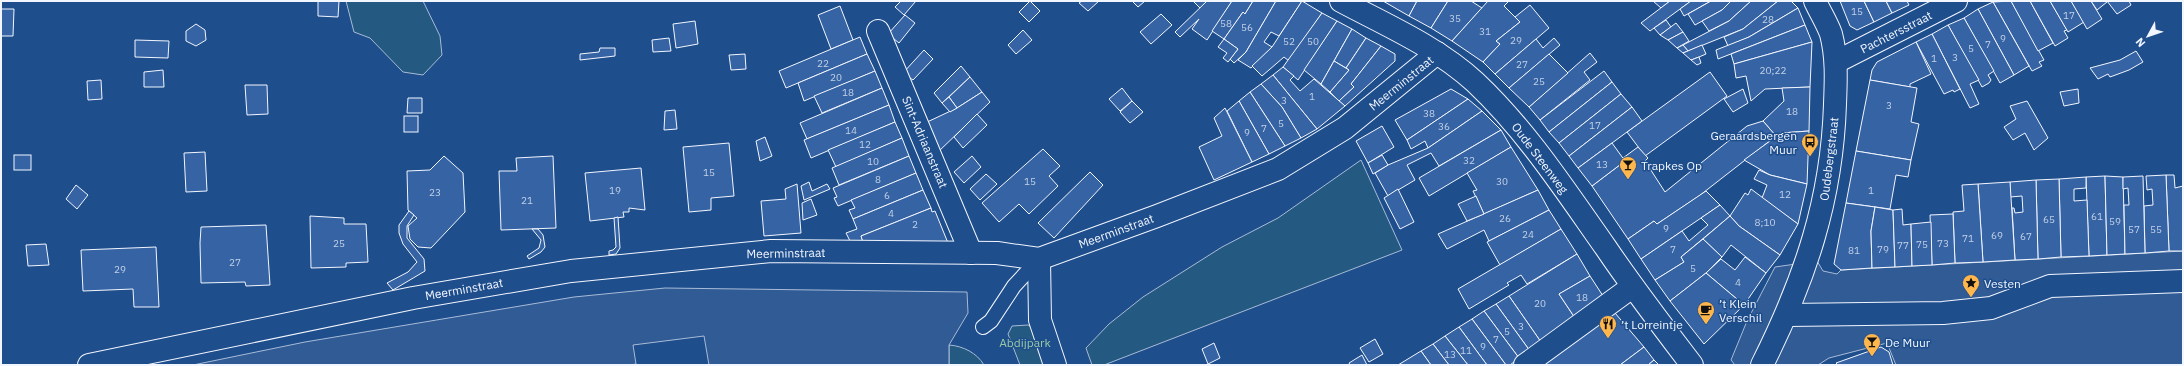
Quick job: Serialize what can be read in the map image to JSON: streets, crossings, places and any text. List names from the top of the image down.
{
  "streets": {
    "street": [
      "Pachtersstraat",
      "Meerminstraat",
      "Sint-Adriaanstraat",
      "Oude Steenweg",
      "Oudebergstraat"
    ]
  },
  "crossings": [
    ["Pachtersstraat", "Oudebergstraat"],
    ["Meerminstraat", "Sint-Adriaanstraat"],
    ["Meerminstraat", "Oude Steenweg"]
  ],
  "parks": ["Abdijpark"],
  "places": {
    "bus stop": ["Geraardsbergen Muur"],
    "bar": ["Trapkes Op", "De Muur"],
    "place": ["Vesten"],
    "cafe": ["’t Klein Verschil"],
    "restaurant": ["’t Lorreintje"]
  },
  "house_numbers": [
    "15",
    "17",
    "35",
    "28",
    "58",
    "56",
    "31",
    "9",
    "29",
    "52",
    "50",
    "7",
    "5",
    "3",
    "1",
    "22",
    "27",
    "20;22",
    "20",
    "25",
    "18",
    "1",
    "3",
    "3",
    "18",
    "38",
    "5",
    "17",
    "36",
    "7",
    "14",
    "9",
    "12",
    "32",
    "10",
    "13",
    "15",
    "8",
    "15",
    "30",
    "19",
    "1",
    "23",
    "12",
    "6",
    "21",
    "4",
    "61",
    "26",
    "65",
    "59",
    "8;10",
    "2",
    "9",
    "57",
    "55",
    "24",
    "69",
    "67",
    "71",
    "25",
    "73",
    "75",
    "77",
    "7",
    "79",
    "81",
    "27",
    "5",
    "29",
    "4",
    "18",
    "20",
    "3",
    "5",
    "7",
    "9",
    "11",
    "13"
  ],
  "north": "bottom left"
}
